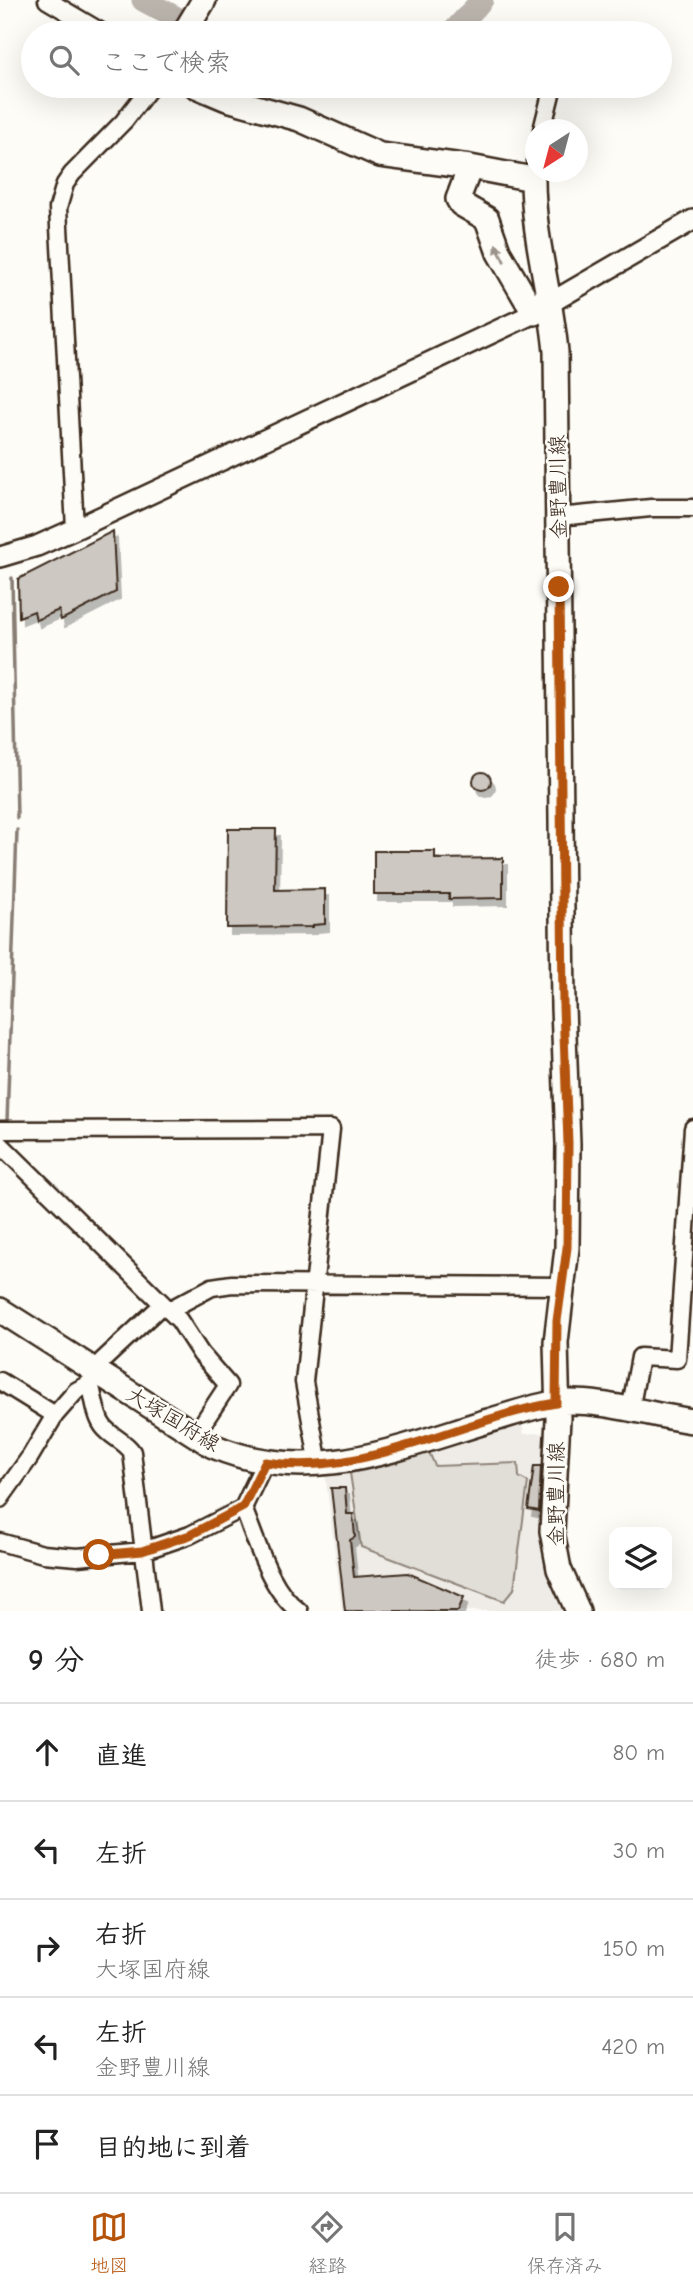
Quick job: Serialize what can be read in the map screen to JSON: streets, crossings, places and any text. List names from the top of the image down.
{
  "streets": {
    "main road": ["金野豊川線", "大塚国府線"]
  },
  "crossings": [
    ["金野豊川線", "大塚国府線"]
  ],
  "north": "bottom left",
  "page": {
    "search": "ここで検索",
    "heading": ["9 分", "徒歩 · 680 m"],
    "list": [
      ["直進", "80 m"],
      ["左折", "30 m"],
      ["右折", "大塚国府線", "150 m"],
      ["左折", "金野豊川線", "420 m"],
      "目的地に到着"
    ],
    "nav": ["地図", "経路", "保存済み"]
  }
}
